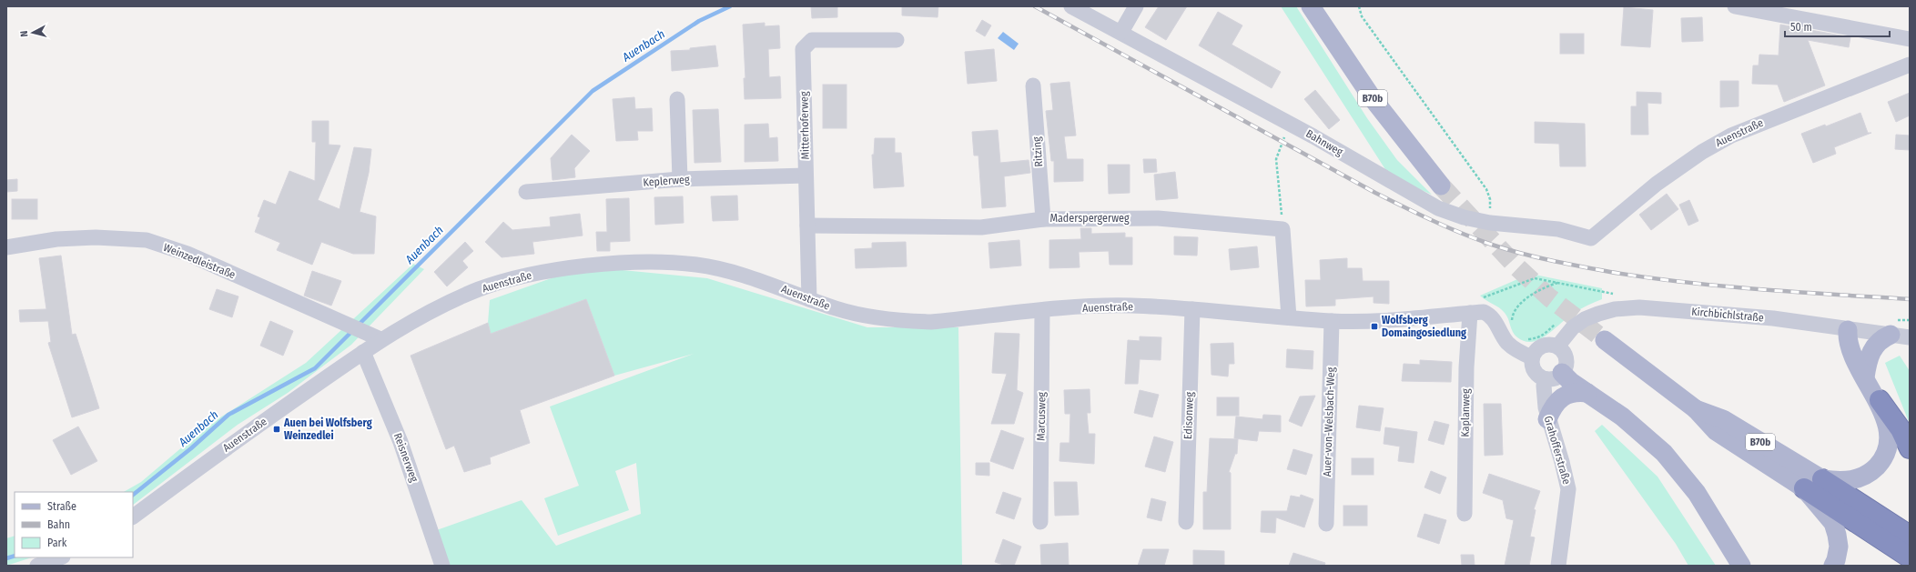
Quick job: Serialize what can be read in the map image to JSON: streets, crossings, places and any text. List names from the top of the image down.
{
  "streets": {
    "main road": ["B70b"],
    "street": [
      "Mitterhoferweg",
      "Auenstraße",
      "Bahnweg",
      "Ritzing",
      "Keplerweg",
      "Maderspergerweg",
      "Weinzedleistraße",
      "Kirchbichlstraße",
      "Kaplanweg",
      "Edisonweg",
      "Marcusweg",
      "Auer-von-Welsbach-Weg",
      "Grahofferstraße",
      "Reisnerweg"
    ]
  },
  "crossings": [
    ["Mitterhoferweg", "Auenstraße"],
    ["Mitterhoferweg", "Keplerweg"],
    ["Mitterhoferweg", "Maderspergerweg"],
    ["Auenstraße", "Bahnweg"],
    ["Auenstraße", "Weinzedleistraße"],
    ["Auenstraße", "Kirchbichlstraße"],
    ["Auenstraße", "Kaplanweg"],
    ["Auenstraße", "Edisonweg"],
    ["Auenstraße", "Marcusweg"],
    ["Auenstraße", "Auer-von-Welsbach-Weg"],
    ["Auenstraße", "Grahofferstraße"],
    ["Auenstraße", "Reisnerweg"],
    ["Ritzing", "Maderspergerweg"],
    ["Kirchbichlstraße", "Grahofferstraße"]
  ],
  "water": ["Auenbach"],
  "places": {
    "transit": ["Wolfsberg Domaingosiedlung", "Auen bei Wolfsberg Weinzedlei"]
  },
  "legend": ["Straße", "Bahn", "Park"],
  "scale_bar": "50 m",
  "north": "left"
}
